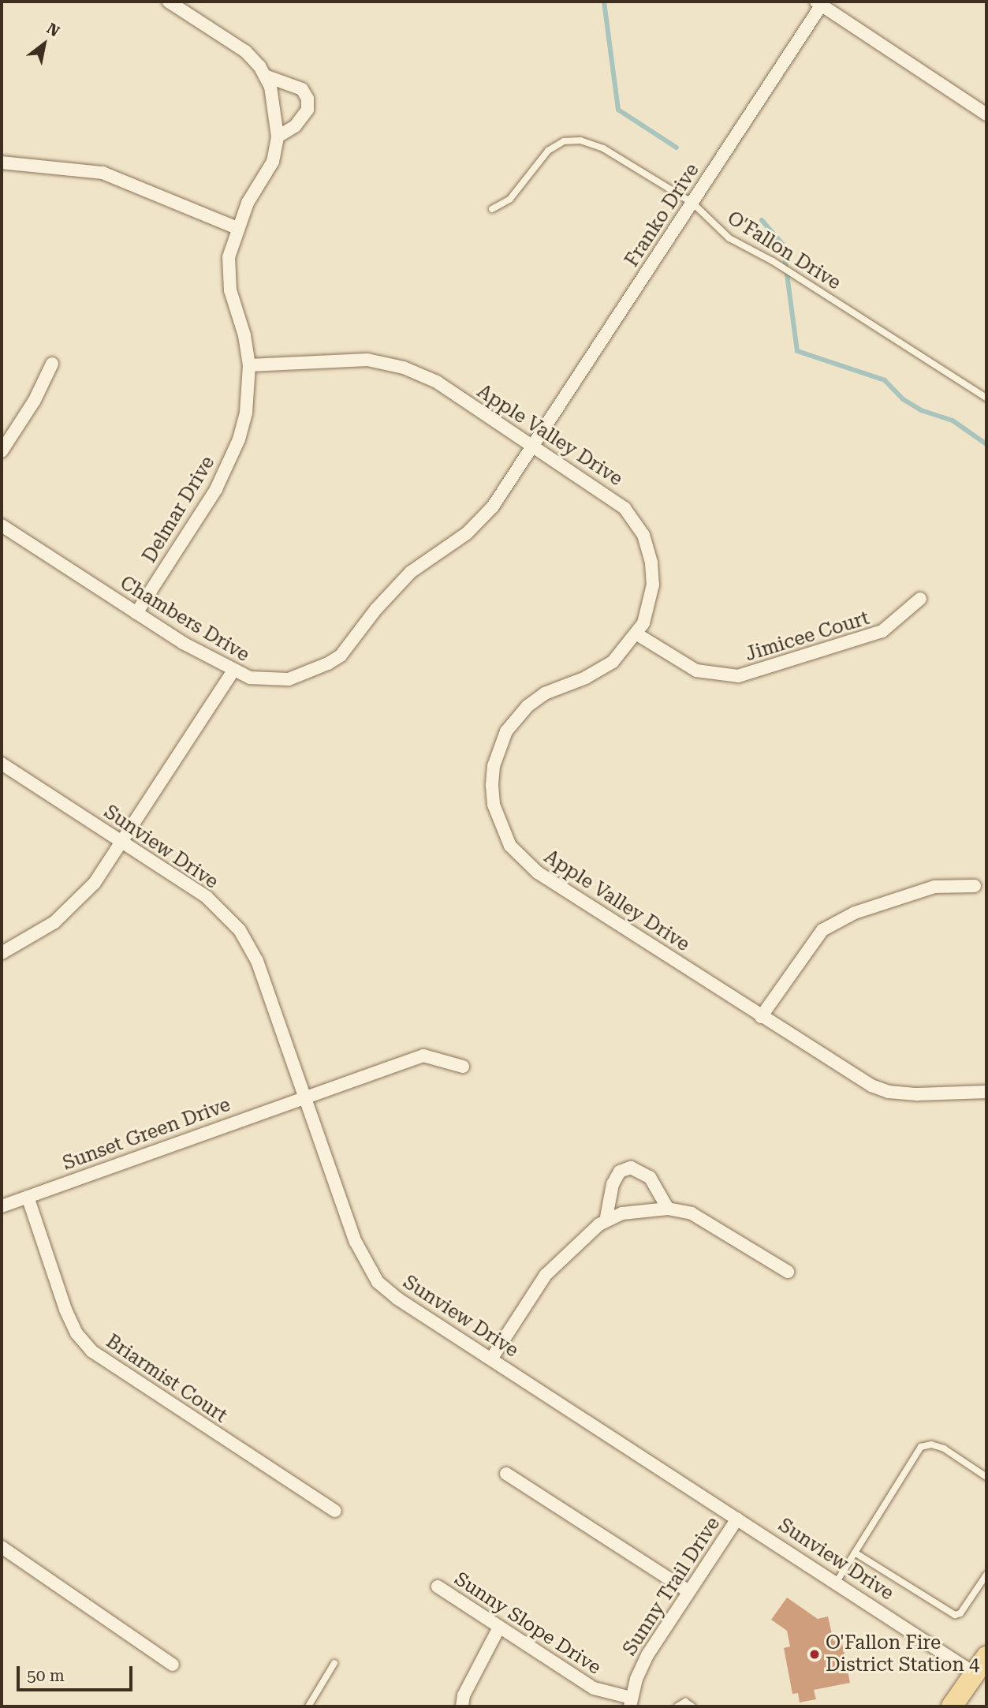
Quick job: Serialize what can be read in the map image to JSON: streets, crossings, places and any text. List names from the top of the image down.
{
  "streets": {
    "street": [
      "Franko Drive",
      "Apple Valley Drive",
      "Delmar Drive",
      "Chambers Drive",
      "Jimicee Court",
      "Sunview Drive",
      "Sunset Green Drive",
      "Briarmist Court",
      "Sunny Trail Drive",
      "Sunny Slope Drive"
    ],
    "lane": ["O'Fallon Drive"]
  },
  "crossings": [
    ["Franko Drive", "O'Fallon Drive"],
    ["Franko Drive", "Apple Valley Drive"],
    ["Franko Drive", "Chambers Drive"],
    ["Apple Valley Drive", "Delmar Drive"],
    ["Apple Valley Drive", "Chambers Drive"],
    ["Apple Valley Drive", "Jimicee Court"],
    ["Delmar Drive", "Chambers Drive"],
    ["Sunview Drive", "Sunset Green Drive"],
    ["Sunview Drive", "Sunny Trail Drive"],
    ["Sunset Green Drive", "Briarmist Court"],
    ["Sunny Trail Drive", "Sunny Slope Drive"]
  ],
  "places": ["O'Fallon Fire District Station 4"],
  "scale_bar": "50 m",
  "north": "top right"
}
